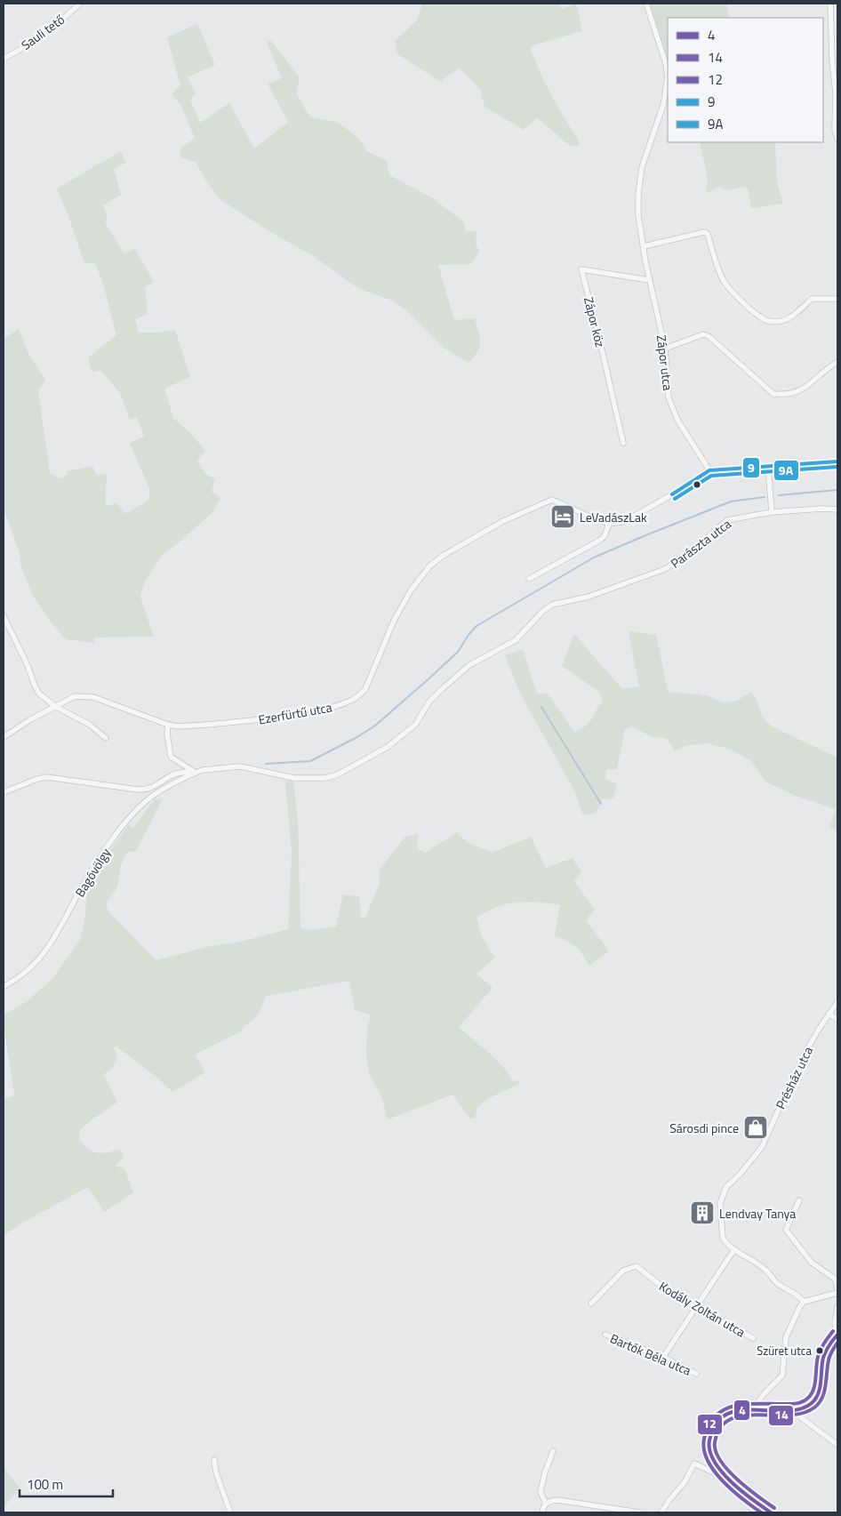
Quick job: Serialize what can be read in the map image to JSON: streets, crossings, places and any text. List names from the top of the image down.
{
  "streets": {
    "street": [
      "Sauli tető",
      "Zápor köz",
      "Zápor utca",
      "Parászta utca",
      "Ezerfürtű utca",
      "Bagóvölgy",
      "Présház utca",
      "Kodály Zoltán utca",
      "Bartók Béla utca"
    ]
  },
  "crossings": [
    ["Zápor köz", "Zápor utca"],
    ["Parászta utca", "Bagóvölgy"]
  ],
  "places": {
    "hotel": ["LeVadászLak"],
    "shop": ["Sárosdi pince"],
    "building": ["Lendvay Tanya"],
    "other": ["Szüret utca"]
  },
  "lines": [
    "transit line 9",
    "transit line 9A",
    "transit line 12",
    "transit line 4",
    "transit line 14"
  ],
  "legend": [
    "4",
    "14",
    "12",
    "9",
    "9A"
  ],
  "scale_bar": "100 m"
}
